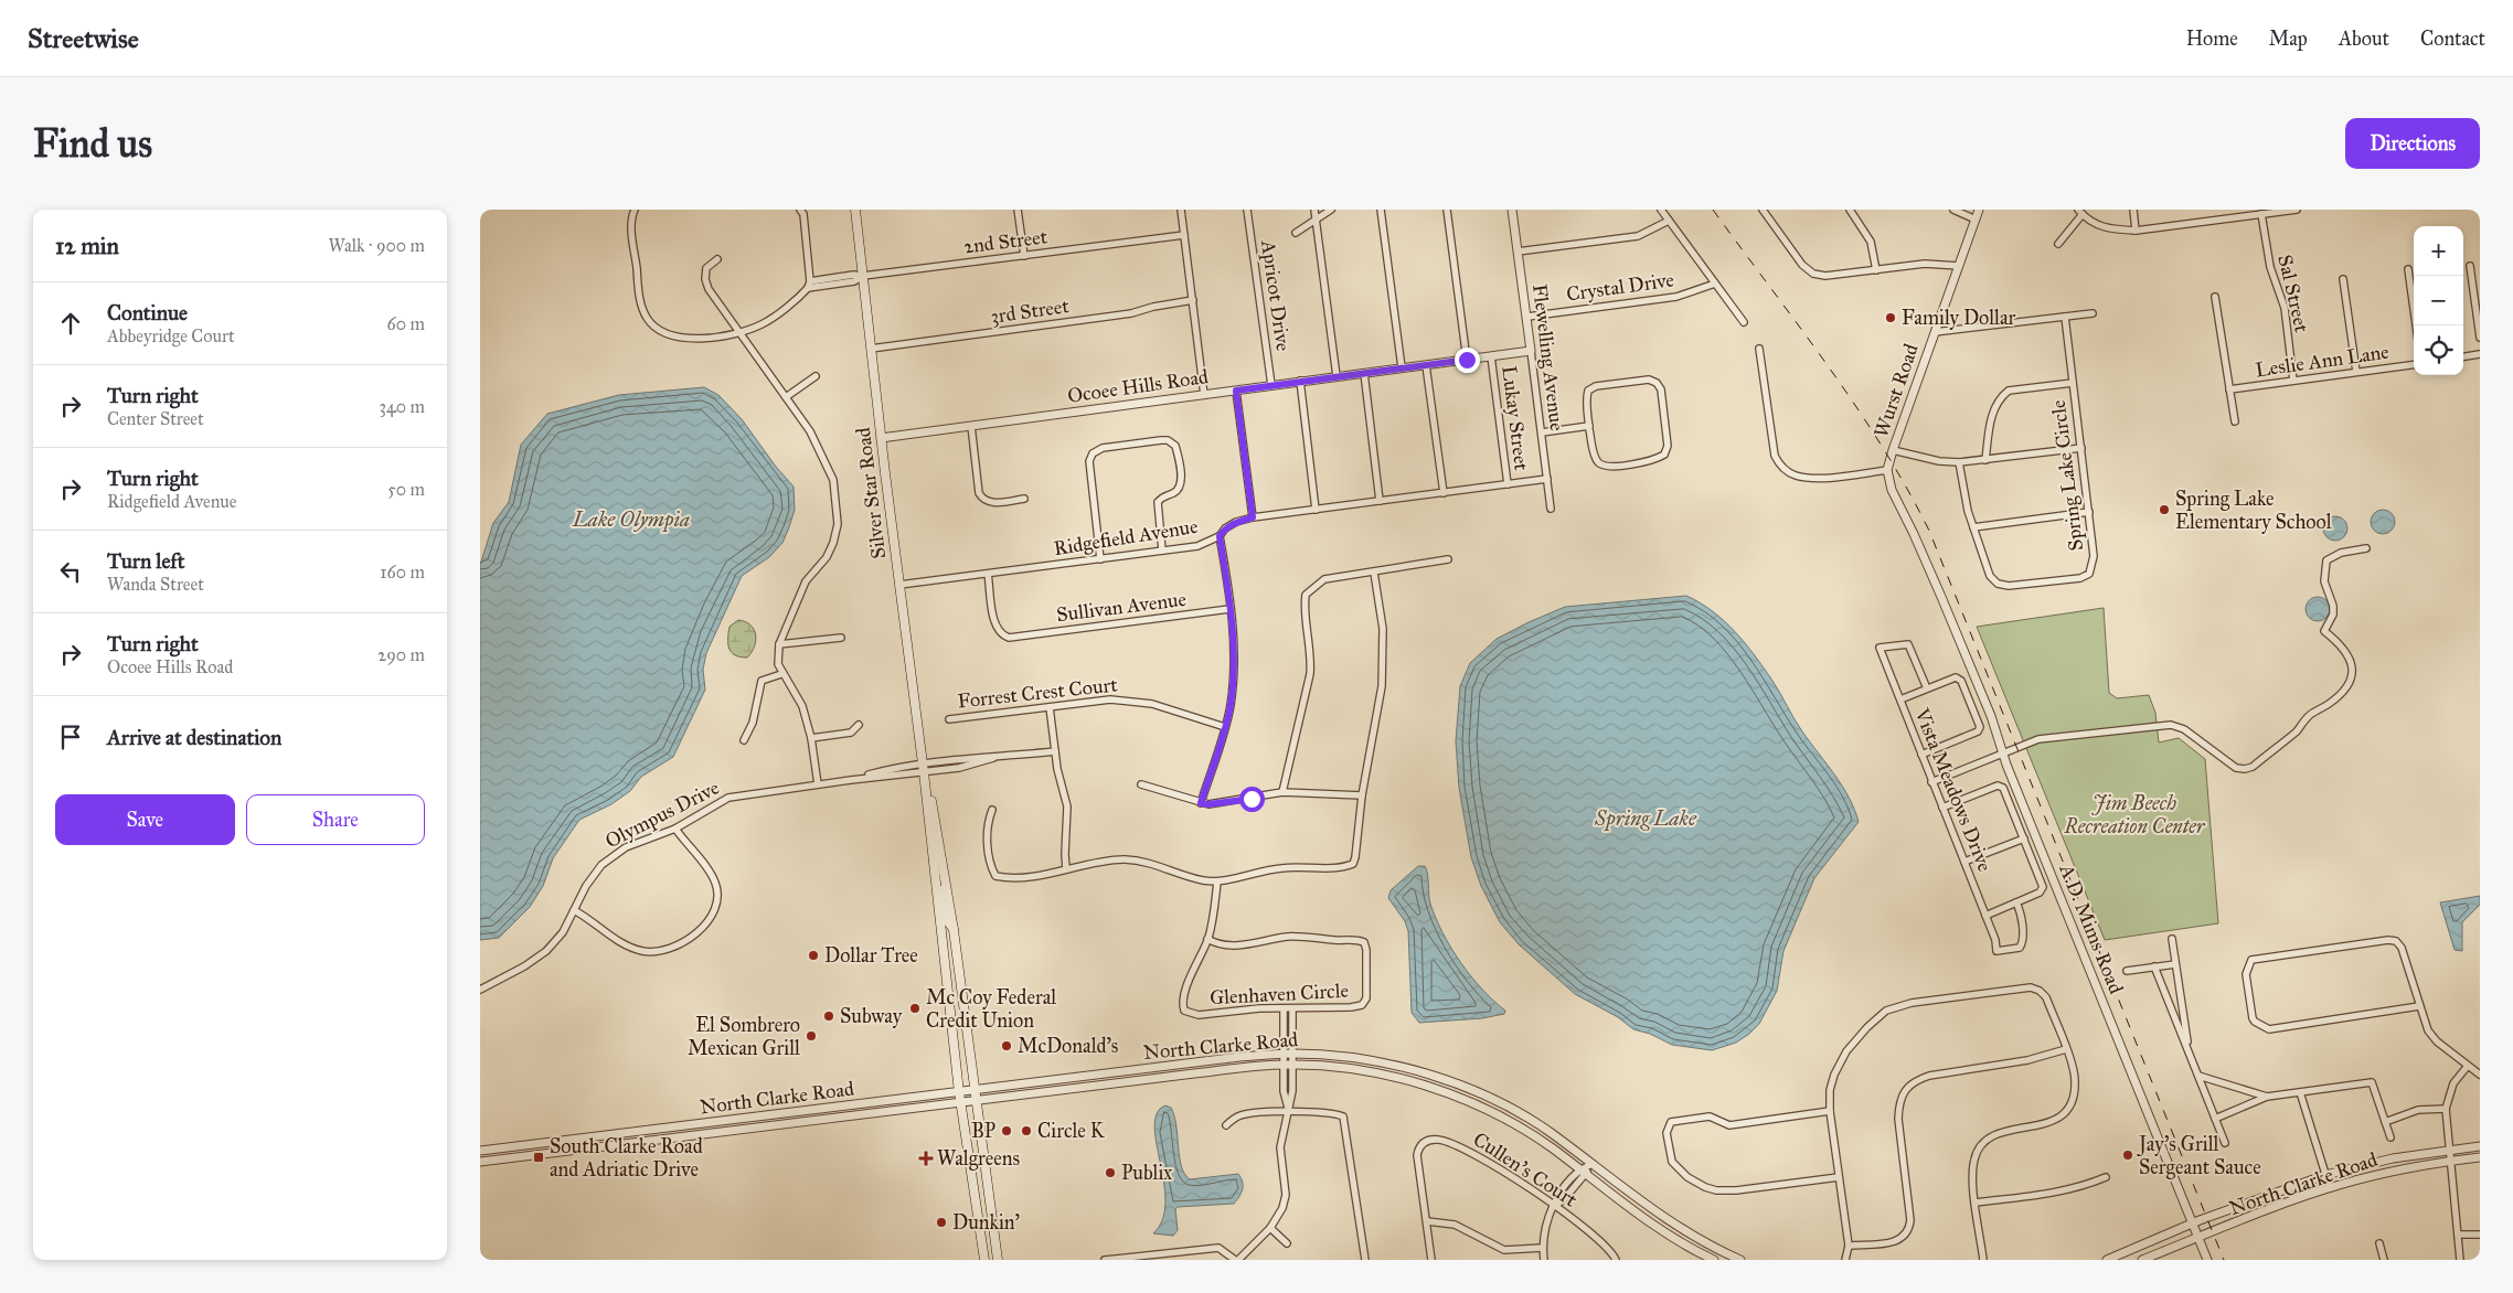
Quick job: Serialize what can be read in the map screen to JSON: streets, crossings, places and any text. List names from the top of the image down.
{
  "streets": {
    "main road": ["Silver Star Road"],
    "street": [
      "2nd Street",
      "Crystal Drive",
      "Sal Street",
      "Apricot Drive",
      "3rd Street",
      "Flewelling Avenue",
      "Leslie Ann Lane",
      "Ocoee Hills Road",
      "Wurst Road",
      "Lukay Street",
      "Spring Lake Circle",
      "Ridgefield Avenue",
      "Sullivan Avenue",
      "Forrest Crest Court",
      "Vista Meadows Drive",
      "Olympus Drive",
      "A.D. Mims Road",
      "Glenhaven Circle",
      "North Clarke Road",
      "Cullen's Court"
    ]
  },
  "crossings": [
    ["2nd Street", "Silver Star Road"],
    ["Crystal Drive", "Flewelling Avenue"],
    ["Sal Street", "Leslie Ann Lane"],
    ["Apricot Drive", "Ocoee Hills Road"],
    ["3rd Street", "Silver Star Road"],
    ["Flewelling Avenue", "Ocoee Hills Road"],
    ["Flewelling Avenue", "Ridgefield Avenue"],
    ["Ocoee Hills Road", "Lukay Street"],
    ["Ocoee Hills Road", "Silver Star Road"],
    ["Lukay Street", "Ridgefield Avenue"],
    ["Silver Star Road", "Ridgefield Avenue"],
    ["Silver Star Road", "Olympus Drive"],
    ["Silver Star Road", "North Clarke Road"],
    ["Ridgefield Avenue", "Sullivan Avenue"],
    ["A.D. Mims Road", "North Clarke Road"]
  ],
  "water": ["Lake Olympia", "Spring Lake"],
  "parks": ["Jim Beech Recreation Center"],
  "places": {
    "other": [
      "Family Dollar",
      "Spring Lake Elementary School",
      "Dollar Tree",
      "Mc Coy Federal Credit Union",
      "Subway",
      "El Sombrero Mexican Grill",
      "McDonald's",
      "BP",
      "Circle K",
      "Jay's Grill Sergeant Sauce",
      "Publix",
      "Dunkin'"
    ],
    "transit": ["South Clarke Road and Adriatic Drive"],
    "health": ["Walgreens"]
  },
  "page": {
    "header": "Streetwise",
    "nav": [
      "Home",
      "Map",
      "About",
      "Contact"
    ],
    "buttons": [
      "Directions",
      ["Save", "Share"]
    ],
    "title": "Find us",
    "heading": ["12 min", "Walk · 900 m"],
    "map_buttons": ["+", "−"],
    "list": [
      ["Continue", "Abbeyridge Court", "60 m"],
      ["Turn right", "Center Street", "340 m"],
      ["Turn right", "Ridgefield Avenue", "50 m"],
      ["Turn left", "Wanda Street", "160 m"],
      ["Turn right", "Ocoee Hills Road", "290 m"],
      "Arrive at destination"
    ]
  }
}
